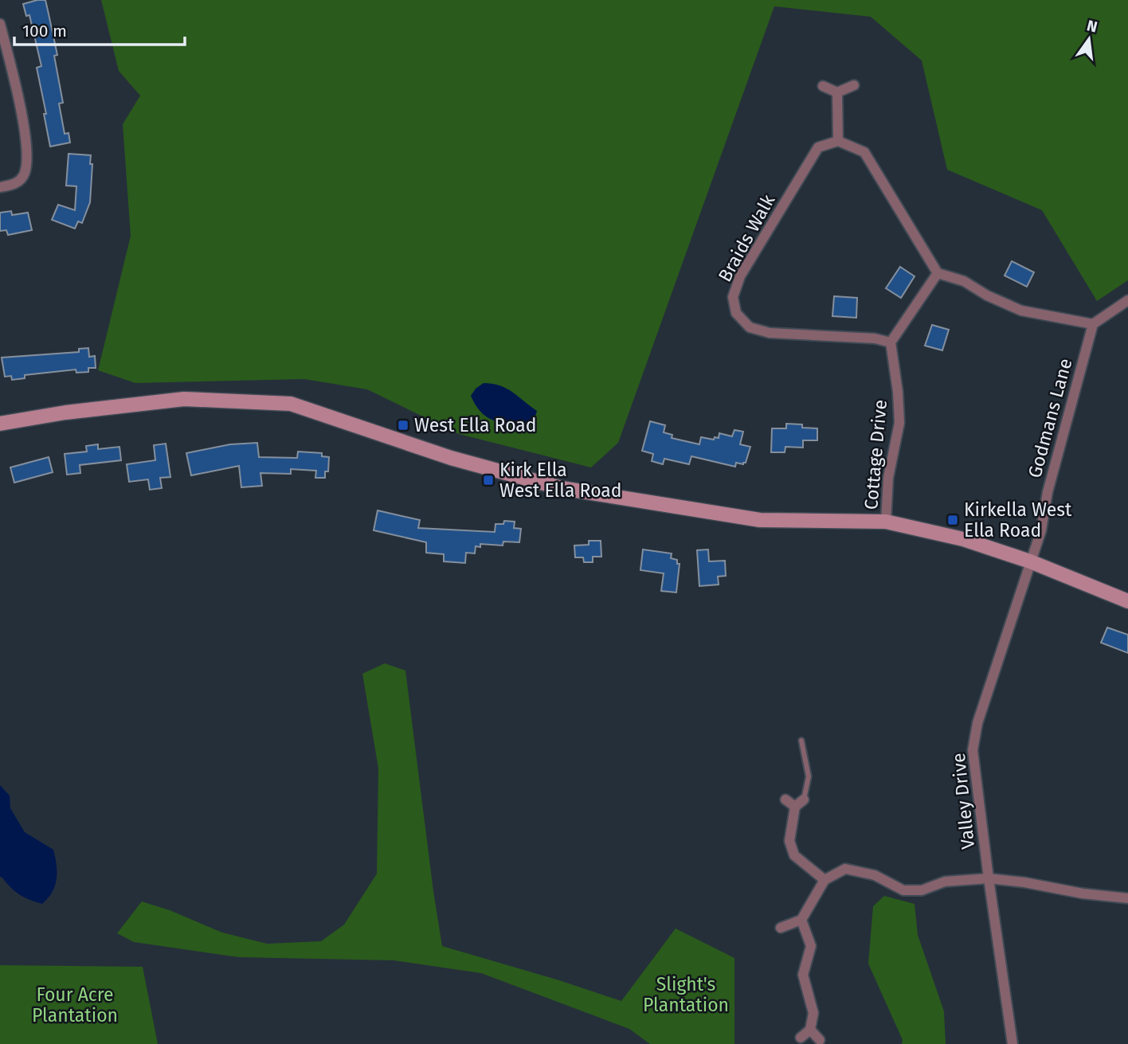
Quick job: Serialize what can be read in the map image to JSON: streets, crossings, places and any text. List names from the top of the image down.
{
  "streets": {
    "street": [
      "Braids Walk",
      "Godmans Lane",
      "Cottage Drive",
      "Valley Drive"
    ]
  },
  "crossings": [
    ["Braids Walk", "Cottage Drive"],
    ["Godmans Lane", "Valley Drive"]
  ],
  "parks": ["Slight's Plantation", "Four Acre Plantation"],
  "places": {
    "transit": ["West Ella Road", "Kirk Ella West Ella Road", "Kirkella West Ella Road"]
  },
  "scale_bar": "100 m",
  "north": "top"
}
